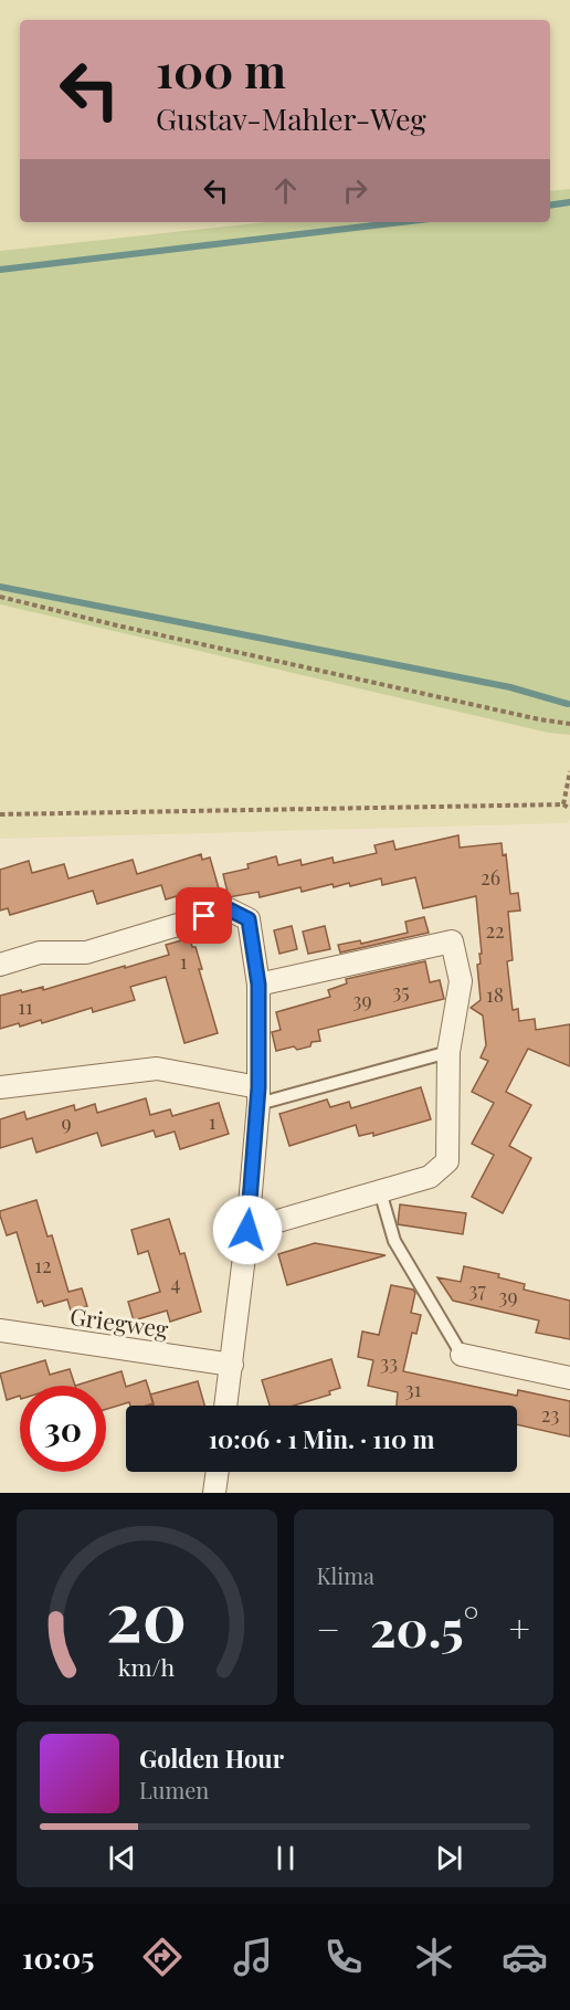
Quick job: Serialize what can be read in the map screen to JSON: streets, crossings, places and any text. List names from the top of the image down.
{
  "streets": {
    "street": ["Griegweg"]
  },
  "house_numbers": [
    "26",
    "22",
    "1",
    "35",
    "18",
    "39",
    "11",
    "1",
    "9",
    "12",
    "4",
    "37",
    "39",
    "33",
    "31",
    "23"
  ],
  "page": {
    "turn": ["100 m", "Gustav-Mahler-Weg"],
    "limit": "30",
    "trip": "10:06 · 1 Min. · 110 m",
    "tile": "Klima",
    "heat": ["−", "20.5°", "+"],
    "song": ["Golden Hour", "Lumen"],
    "tabs": "10:05",
    "gauge": ["20", "km/h"]
  }
}
